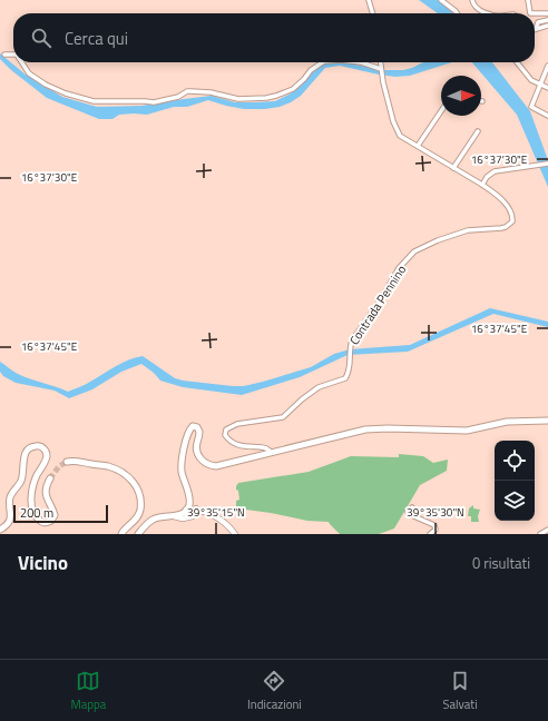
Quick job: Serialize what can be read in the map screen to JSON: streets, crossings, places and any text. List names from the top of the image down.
{
  "streets": {
    "street": ["Contrada Pennino"]
  },
  "scale_bar": "200 m",
  "north": "right",
  "page": {
    "search": "Cerca qui",
    "scale": "200 m",
    "heading": ["Vicino", "0 risultati"],
    "nav": ["Mappa", "Indicazioni", "Salvati"]
  },
  "coordinates": [
    "16°37'30\"E",
    "16°37'45\"E",
    "39°35'15\"N",
    "39°35'30\"N"
  ]
}
